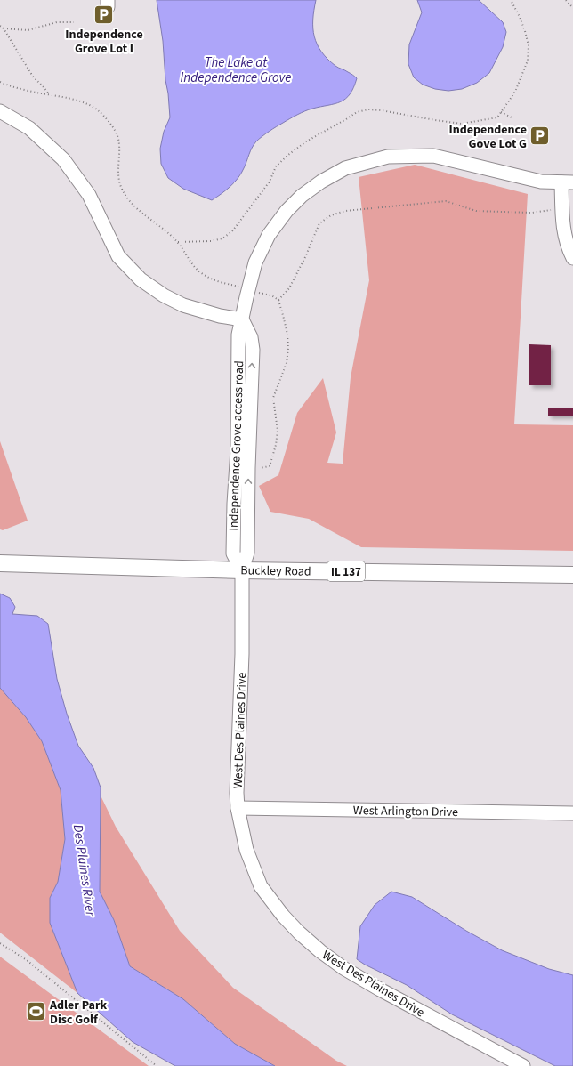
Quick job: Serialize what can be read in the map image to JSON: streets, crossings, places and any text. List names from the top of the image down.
{
  "streets": {
    "main road": ["Buckley Road", "IL 137"],
    "street": ["Independence Grove access road", "West Des Plaines Drive", "West Arlington Drive"]
  },
  "crossings": [
    ["Independence Grove access road", "Buckley Road"],
    ["Independence Grove access road", "West Des Plaines Drive"],
    ["Buckley Road", "West Des Plaines Drive"],
    ["West Des Plaines Drive", "West Arlington Drive"]
  ],
  "water": ["The Lake at Independence Grove", "Des Plaines River"],
  "places": {
    "parking": ["Independence Grove Lot I", "Independence Gove Lot G"],
    "sports": ["Adler Park Disc Golf"]
  }
}
